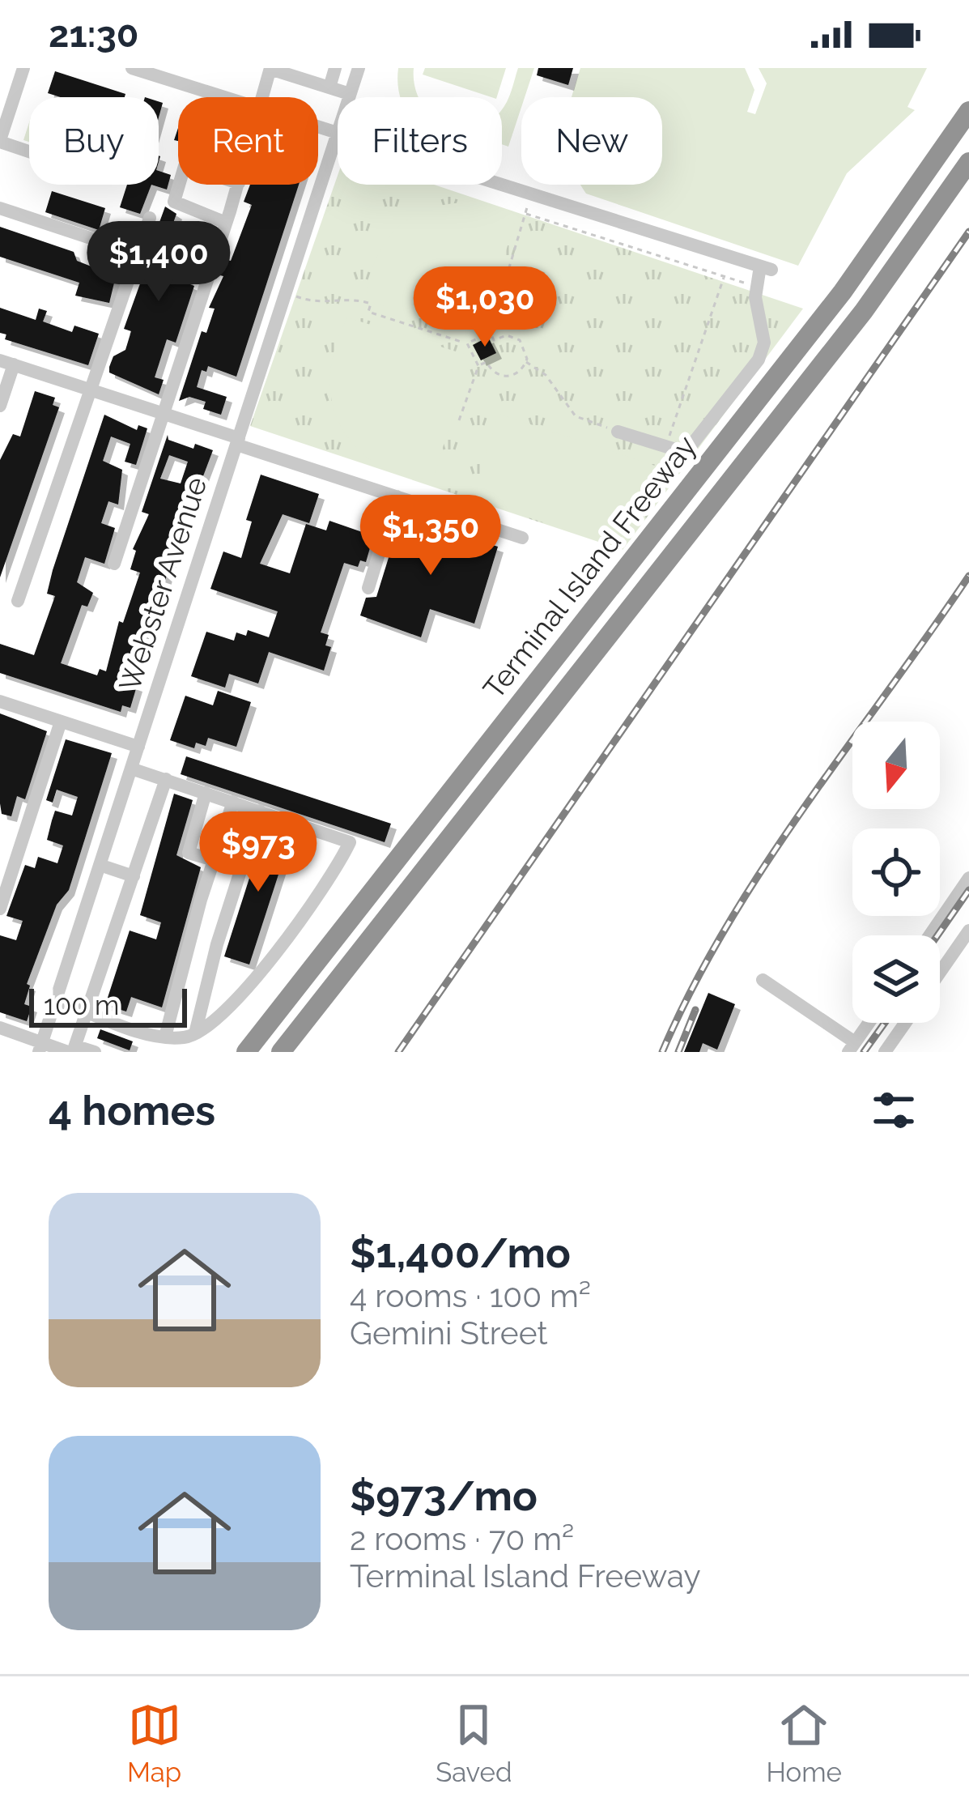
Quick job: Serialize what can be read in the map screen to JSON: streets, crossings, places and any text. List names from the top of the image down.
{
  "streets": {
    "highway": ["Terminal Island Freeway"],
    "street": ["Webster Avenue"]
  },
  "scale_bar": "100 m",
  "north": "bottom",
  "page": {
    "status": "21:30",
    "chip": [
      "Buy",
      "Rent",
      "Filters",
      "New"
    ],
    "price": [
      "$1,400",
      "$1,030",
      "$1,350",
      "$973"
    ],
    "scale": "100 m",
    "heading": "4 homes",
    "list": [
      {
        "name": "$1,400/mo",
        "note": "4 rooms · 100 m² · Gemini Street"
      },
      {
        "name": "$973/mo",
        "note": "2 rooms · 70 m² · Terminal Island Freeway"
      }
    ],
    "tabs": ["Map", "Saved", "Home"]
  }
}
